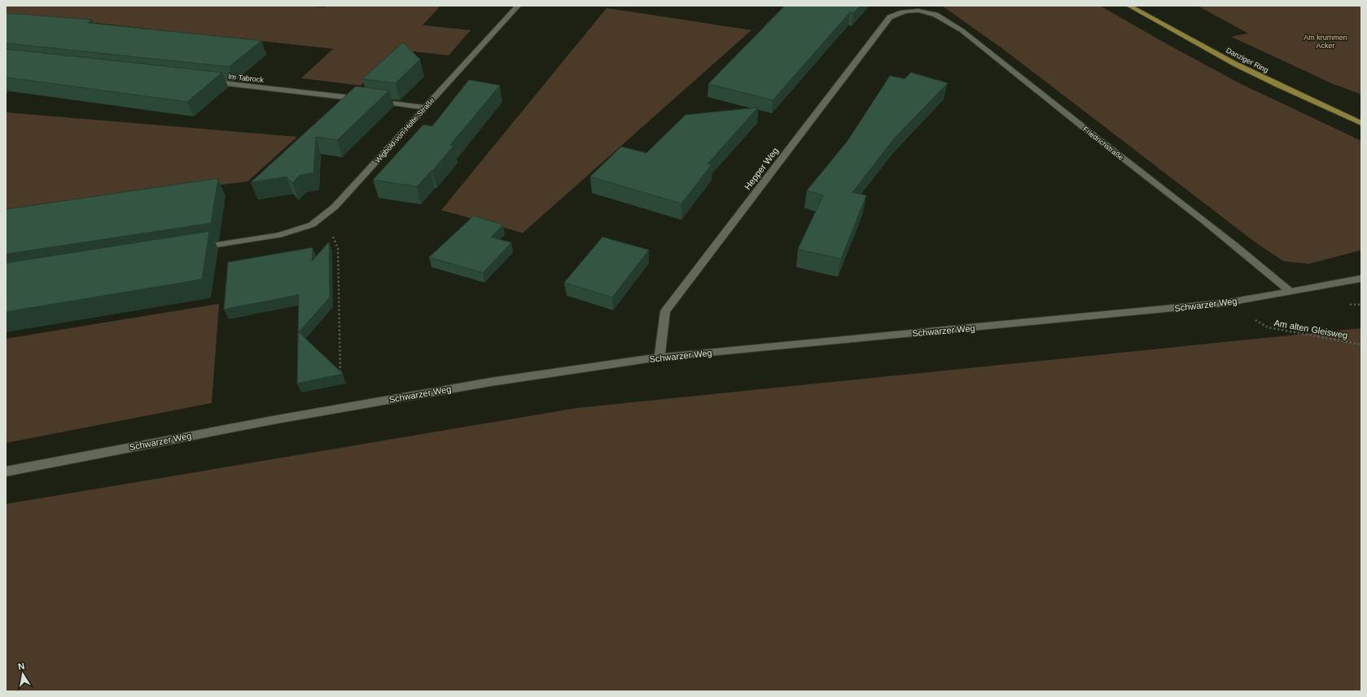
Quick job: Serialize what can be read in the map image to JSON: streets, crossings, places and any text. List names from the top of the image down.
{
  "streets": {
    "main road": ["Danziger Ring"],
    "street": [
      "Im Tabrock",
      "Wigbold-von-Holte-Straße",
      "Friedrichstraße",
      "Hepper Weg",
      "Schwarzer Weg"
    ],
    "path": ["Am alten Gleisweg"]
  },
  "crossings": [
    ["Friedrichstraße", "Hepper Weg"],
    ["Friedrichstraße", "Schwarzer Weg"],
    ["Hepper Weg", "Schwarzer Weg"],
    ["Schwarzer Weg", "Am alten Gleisweg"]
  ],
  "parks": ["Am krummen Acker"],
  "north": "top"
}
